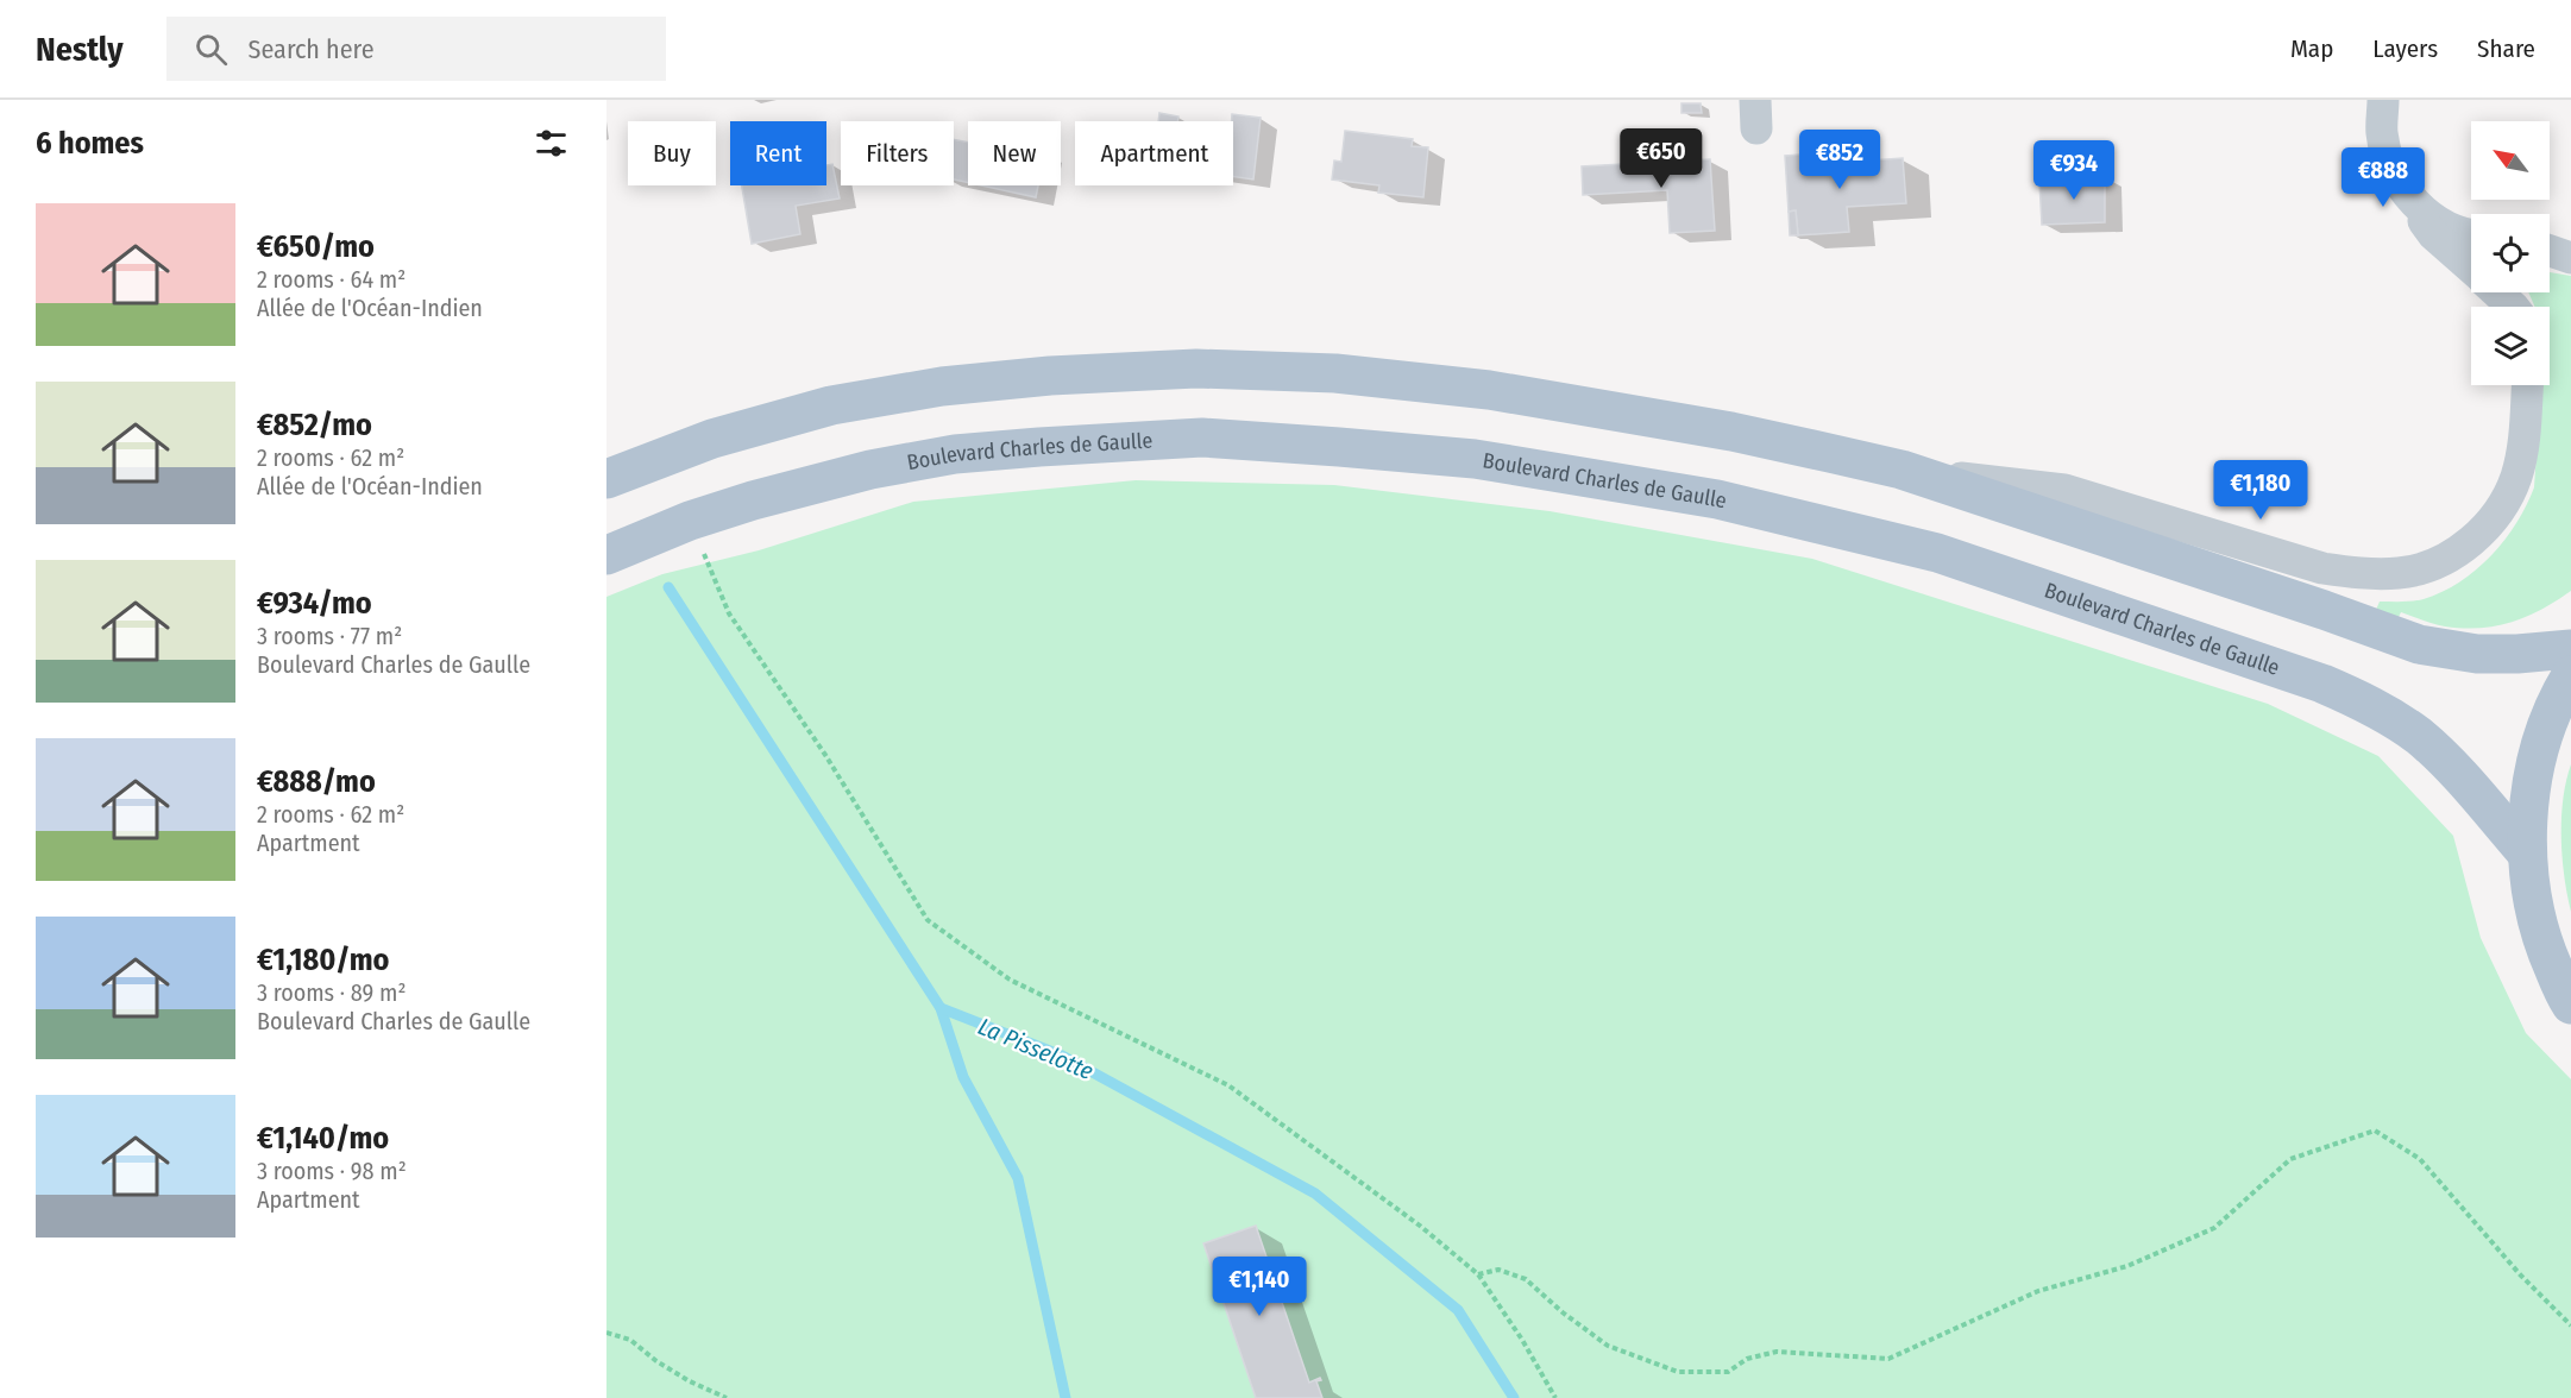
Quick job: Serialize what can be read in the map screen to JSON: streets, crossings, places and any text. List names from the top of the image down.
{
  "streets": {
    "main road": ["Boulevard Charles de Gaulle"]
  },
  "water": ["La Pisselotte"],
  "north": "top left",
  "page": {
    "header": "Nestly",
    "search": "Search here",
    "nav": ["Map", "Layers", "Share"],
    "heading": "6 homes",
    "chip": [
      "Buy",
      "Rent",
      "Filters",
      "New",
      "Apartment"
    ],
    "price": [
      "€650",
      "€852",
      "€934",
      "€888",
      "€1,180",
      "€1,140"
    ],
    "list": [
      {
        "name": "€650/mo",
        "note": "2 rooms · 64 m² · Allée de l'Océan-Indien"
      },
      {
        "name": "€852/mo",
        "note": "2 rooms · 62 m² · Allée de l'Océan-Indien"
      },
      {
        "name": "€934/mo",
        "note": "3 rooms · 77 m² · Boulevard Charles de Gaulle"
      },
      {
        "name": "€888/mo",
        "note": "2 rooms · 62 m² · Apartment"
      },
      {
        "name": "€1,180/mo",
        "note": "3 rooms · 89 m² · Boulevard Charles de Gaulle"
      },
      {
        "name": "€1,140/mo",
        "note": "3 rooms · 98 m² · Apartment"
      }
    ]
  }
}
